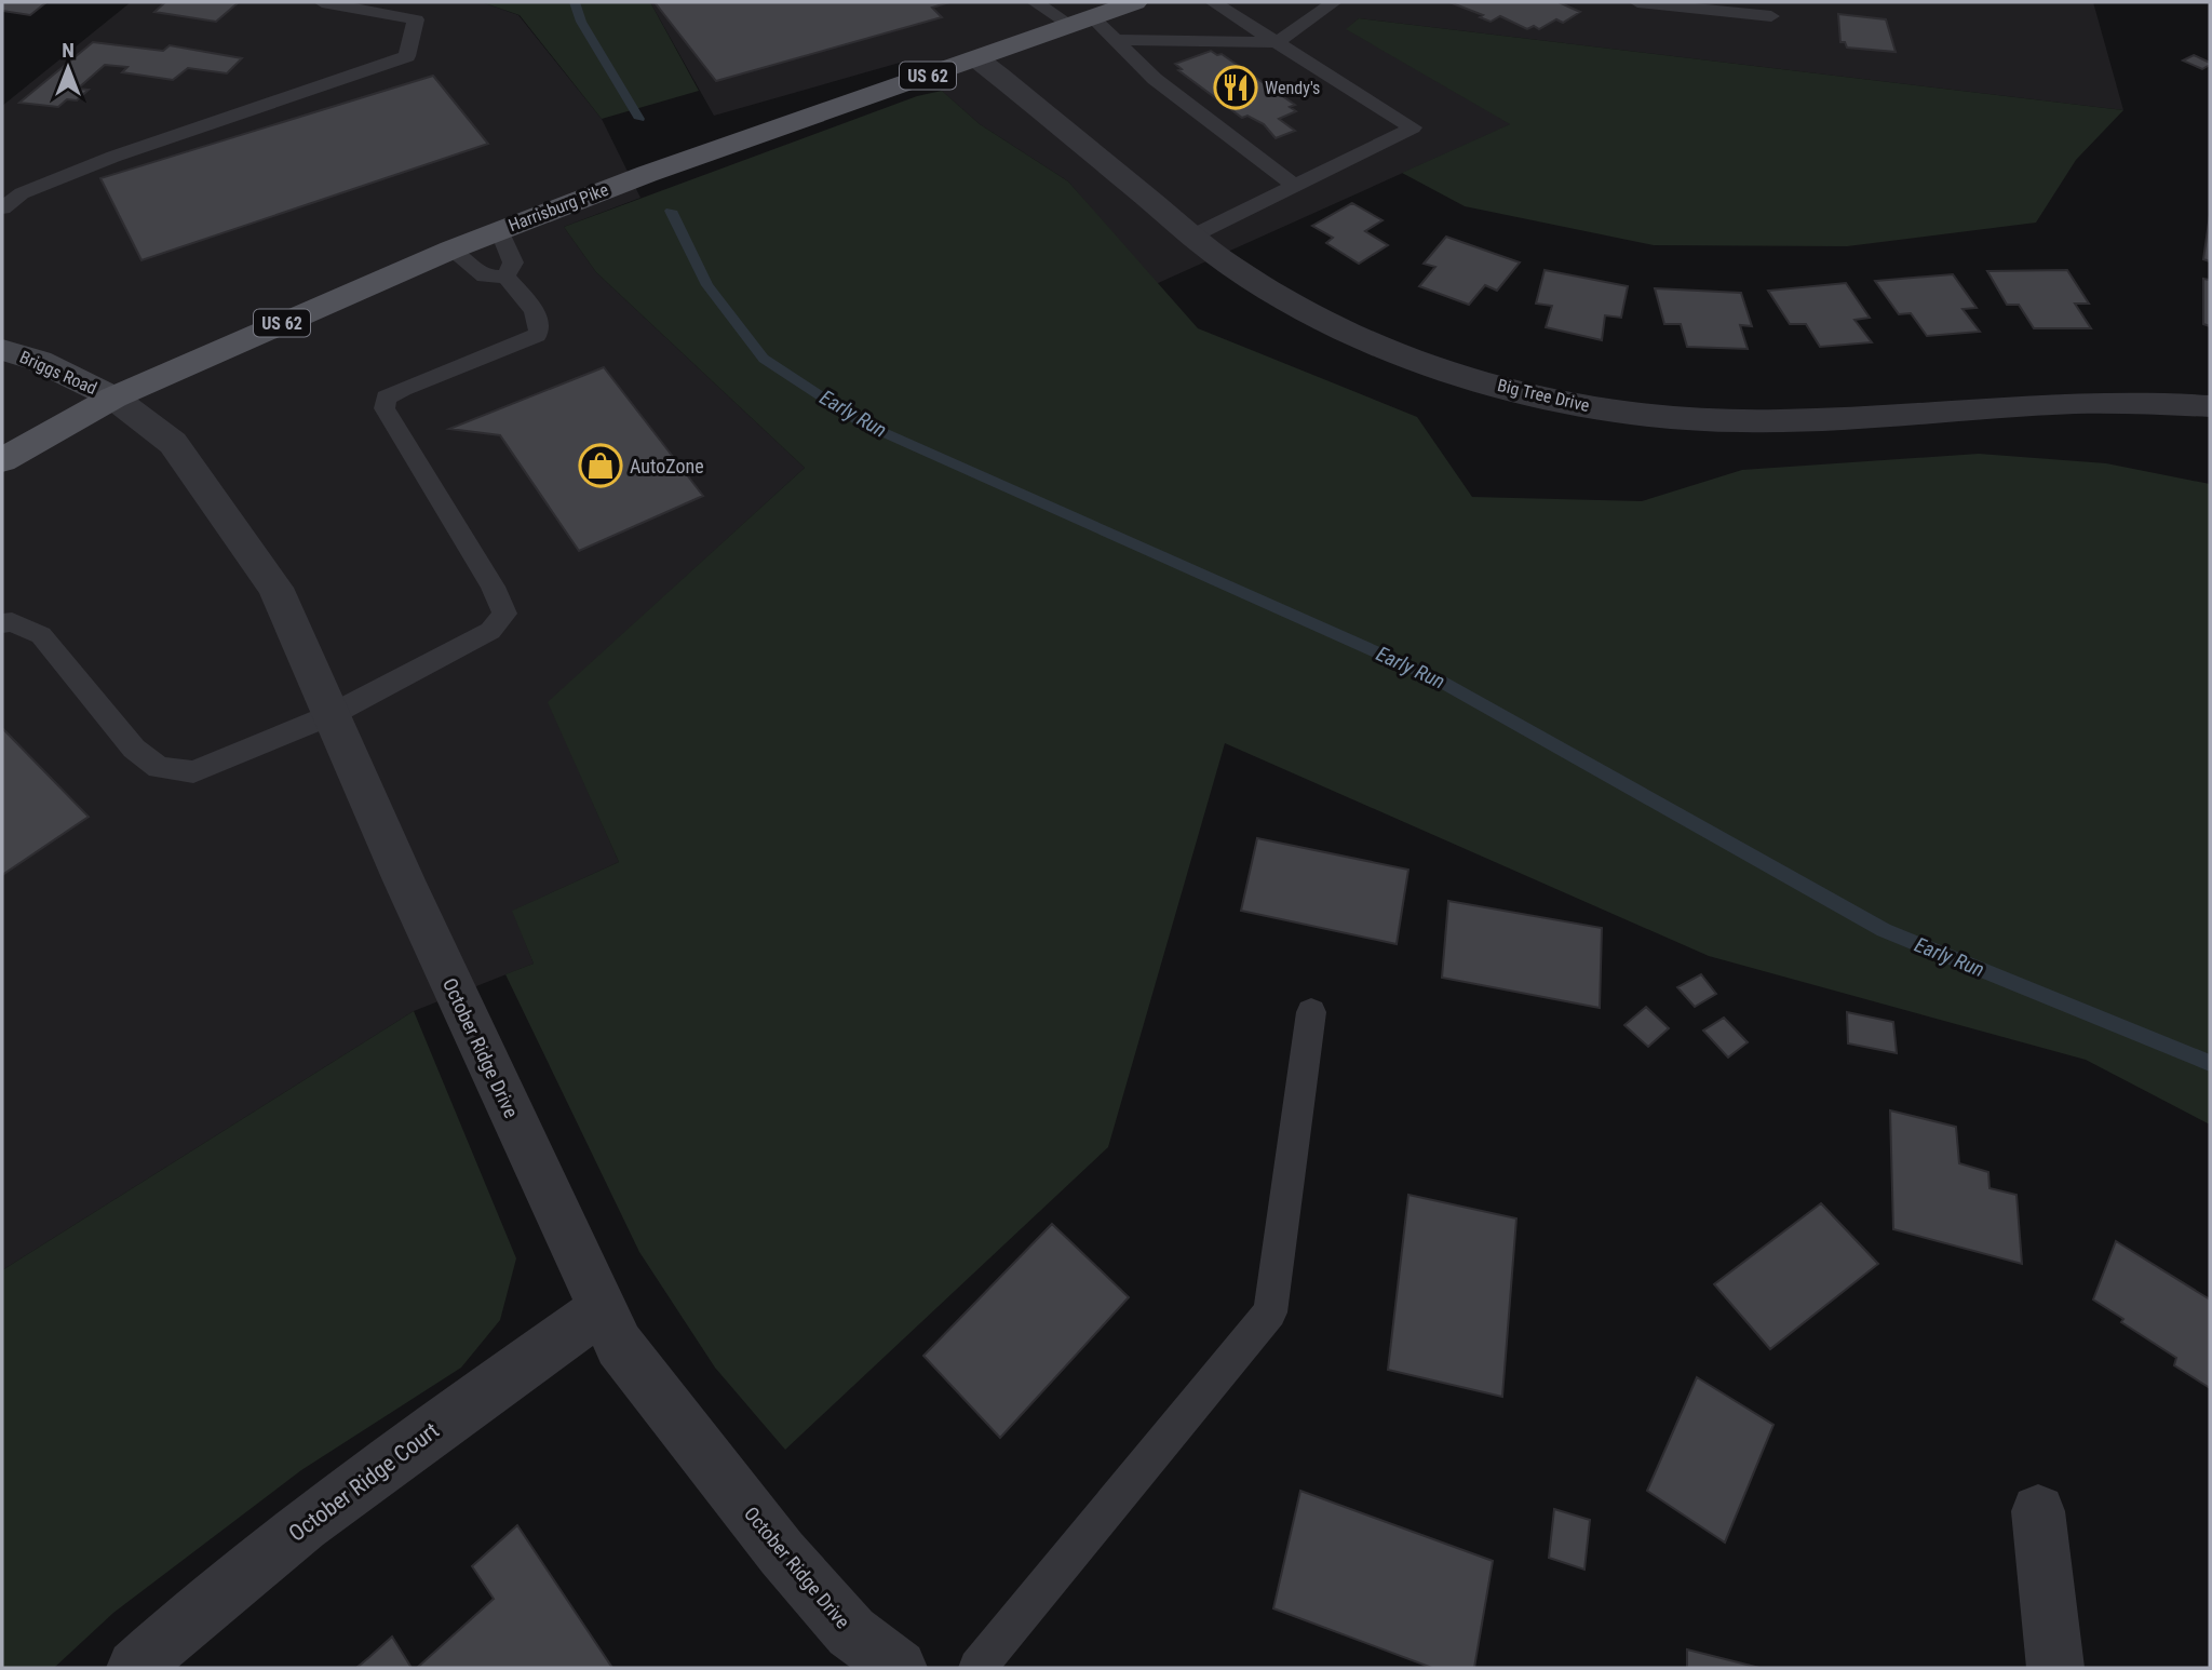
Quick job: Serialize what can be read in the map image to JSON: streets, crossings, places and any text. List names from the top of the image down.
{
  "streets": {
    "main road": ["US 62", "Harrisburg Pike"],
    "street": [
      "Briggs Road",
      "Big Tree Drive",
      "October Ridge Drive",
      "October Ridge Court"
    ]
  },
  "crossings": [
    ["Harrisburg Pike", "Briggs Road"],
    ["Harrisburg Pike", "Big Tree Drive"],
    ["Harrisburg Pike", "October Ridge Drive"],
    ["Briggs Road", "October Ridge Drive"],
    ["October Ridge Drive", "October Ridge Court"]
  ],
  "water": ["Early Run"],
  "places": {
    "restaurant": ["Wendy's"],
    "shop": ["AutoZone"]
  },
  "north": "top"
}
